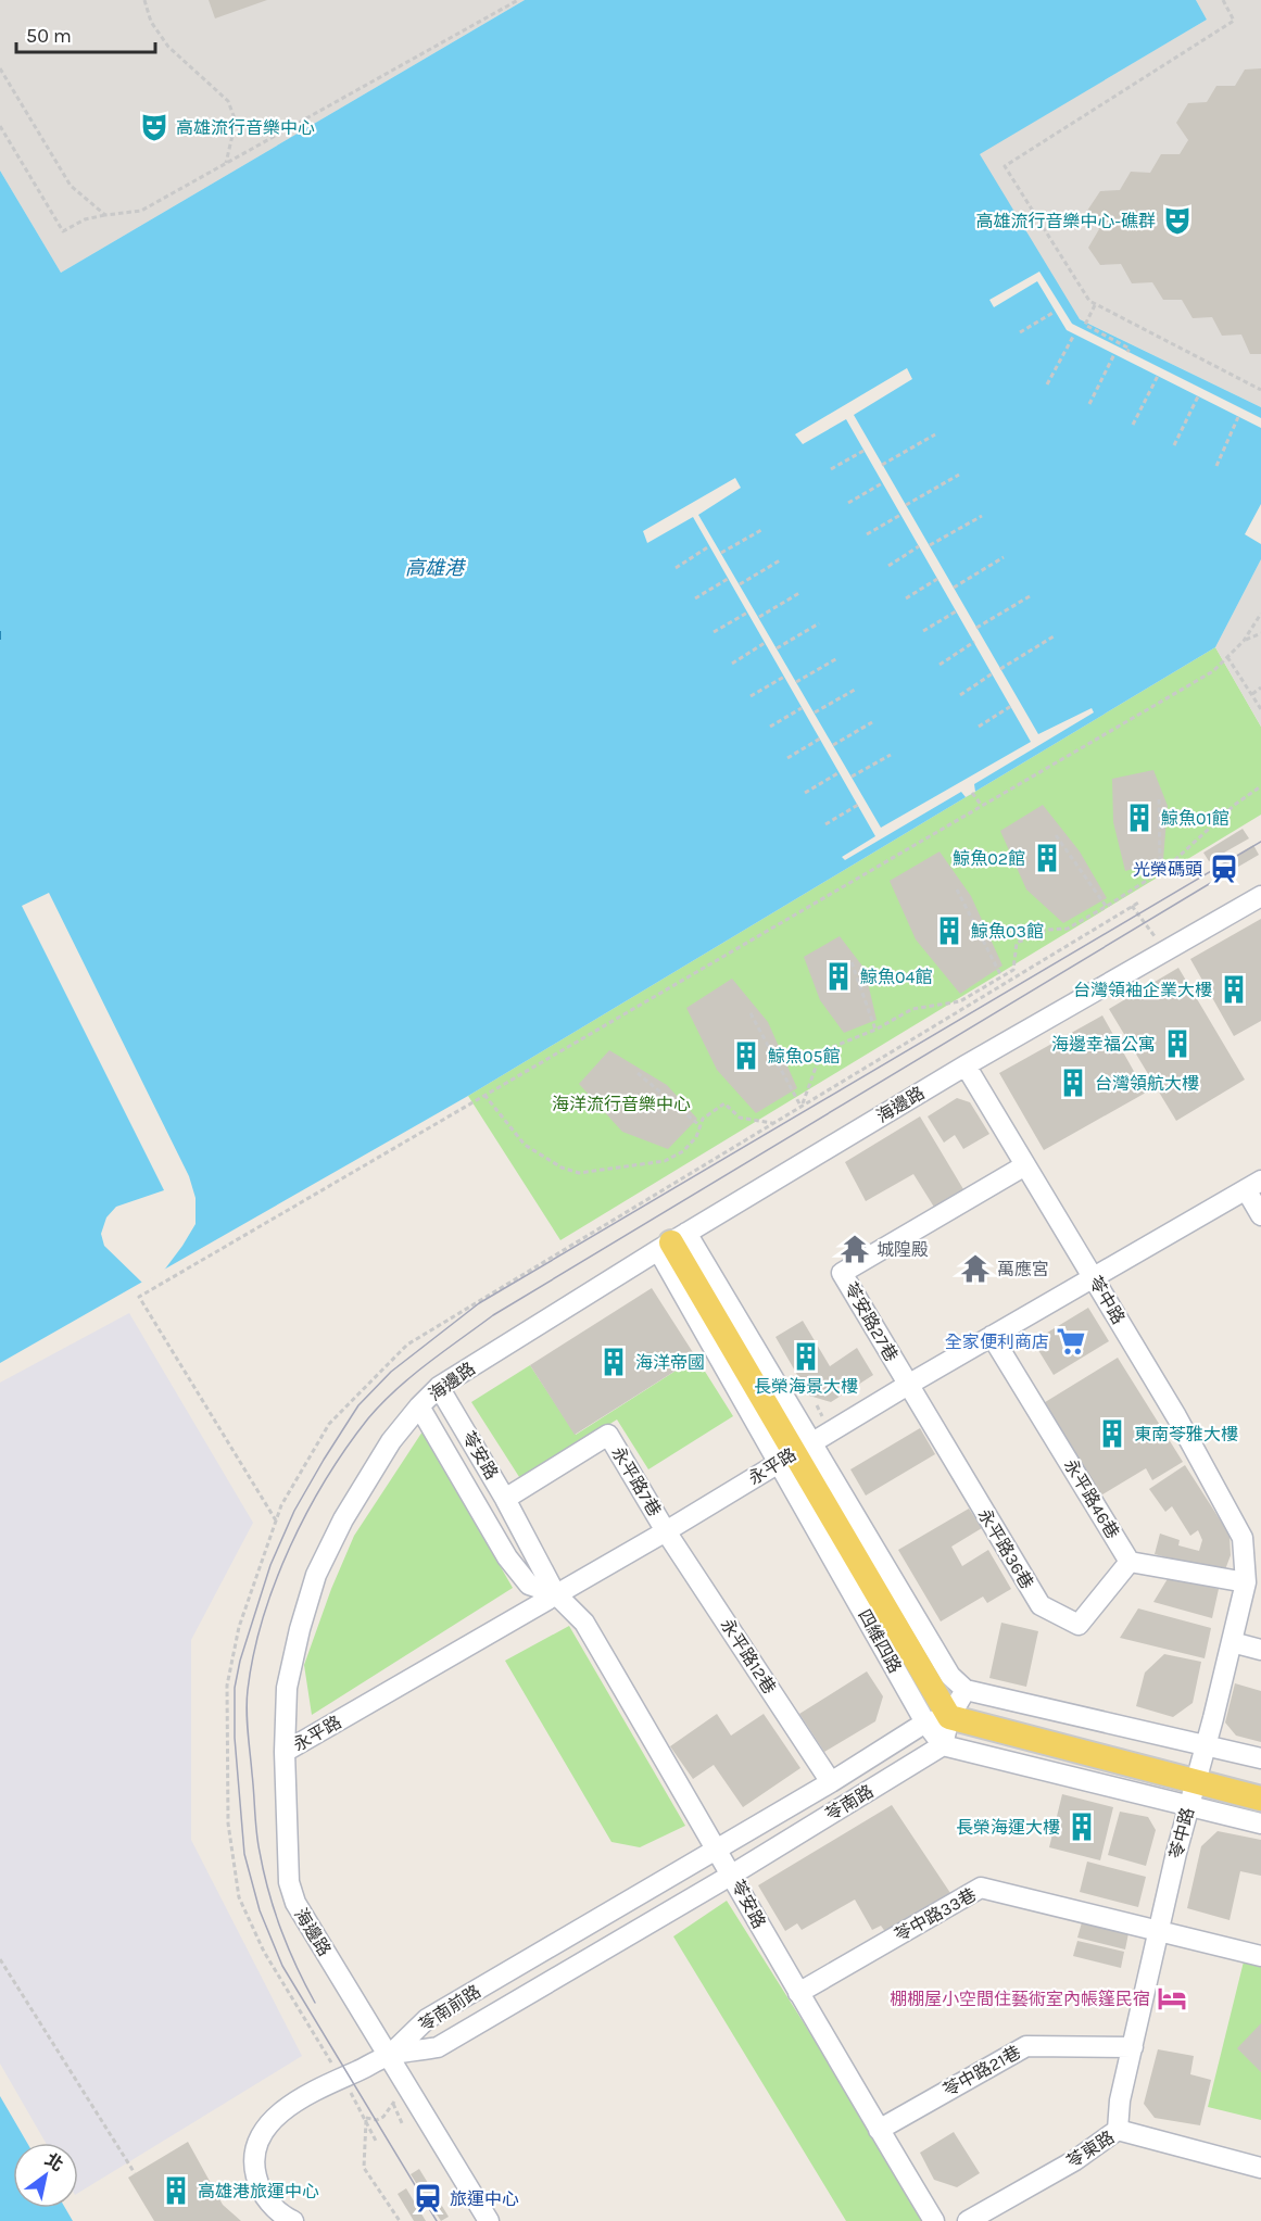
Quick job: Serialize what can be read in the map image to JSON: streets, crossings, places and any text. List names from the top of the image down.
{
  "streets": {
    "main road": ["四維四路"],
    "street": [
      "海邊路",
      "苓中路",
      "苓安路27巷",
      "苓安路",
      "永平路",
      "永平路7巷",
      "永平路46巷",
      "永平路36巷",
      "永平路12巷",
      "苓南路",
      "苓中路33巷",
      "苓南前路",
      "苓中路21巷",
      "苓東路"
    ]
  },
  "crossings": [
    ["海邊路", "苓中路"],
    ["海邊路", "苓安路"],
    ["海邊路", "永平路"],
    ["海邊路", "四維四路"],
    ["海邊路", "苓南前路"],
    ["苓中路", "苓安路27巷"],
    ["苓中路", "永平路"],
    ["苓中路", "苓中路33巷"],
    ["苓中路", "苓中路21巷"],
    ["苓中路", "苓東路"],
    ["苓安路27巷", "永平路"],
    ["苓安路27巷", "永平路36巷"],
    ["苓安路", "永平路"],
    ["苓安路", "永平路7巷"],
    ["苓安路", "苓南路"],
    ["苓安路", "苓中路33巷"],
    ["苓安路", "苓南前路"],
    ["苓安路", "苓中路21巷"],
    ["永平路", "永平路7巷"],
    ["永平路", "永平路46巷"],
    ["永平路", "永平路36巷"],
    ["永平路", "四維四路"],
    ["永平路", "永平路12巷"],
    ["永平路7巷", "永平路12巷"],
    ["永平路46巷", "永平路36巷"],
    ["四維四路", "苓南路"],
    ["永平路12巷", "苓南路"],
    ["苓南路", "苓南前路"]
  ],
  "water": ["高雄港"],
  "parks": ["海洋流行音樂中心"],
  "places": {
    "theatre": ["高雄流行音樂中心", "高雄流行音樂中心-礁群"],
    "building": [
      "鯨魚01館",
      "鯨魚02館",
      "鯨魚03館",
      "鯨魚04館",
      "台灣領袖企業大樓",
      "海邊幸福公寓",
      "鯨魚05館",
      "台灣領航大樓",
      "長榮海景大樓",
      "海洋帝國",
      "東南苓雅大樓",
      "長榮海運大樓",
      "高雄港旅運中心"
    ],
    "station": ["光榮碼頭", "旅運中心"],
    "temple": ["城隍殿", "萬應宮"],
    "supermarket": ["全家便利商店"],
    "hotel": ["棚棚屋小空間住藝術室內帳篷民宿"]
  },
  "scale_bar": "50 m",
  "north": "top right"
}
